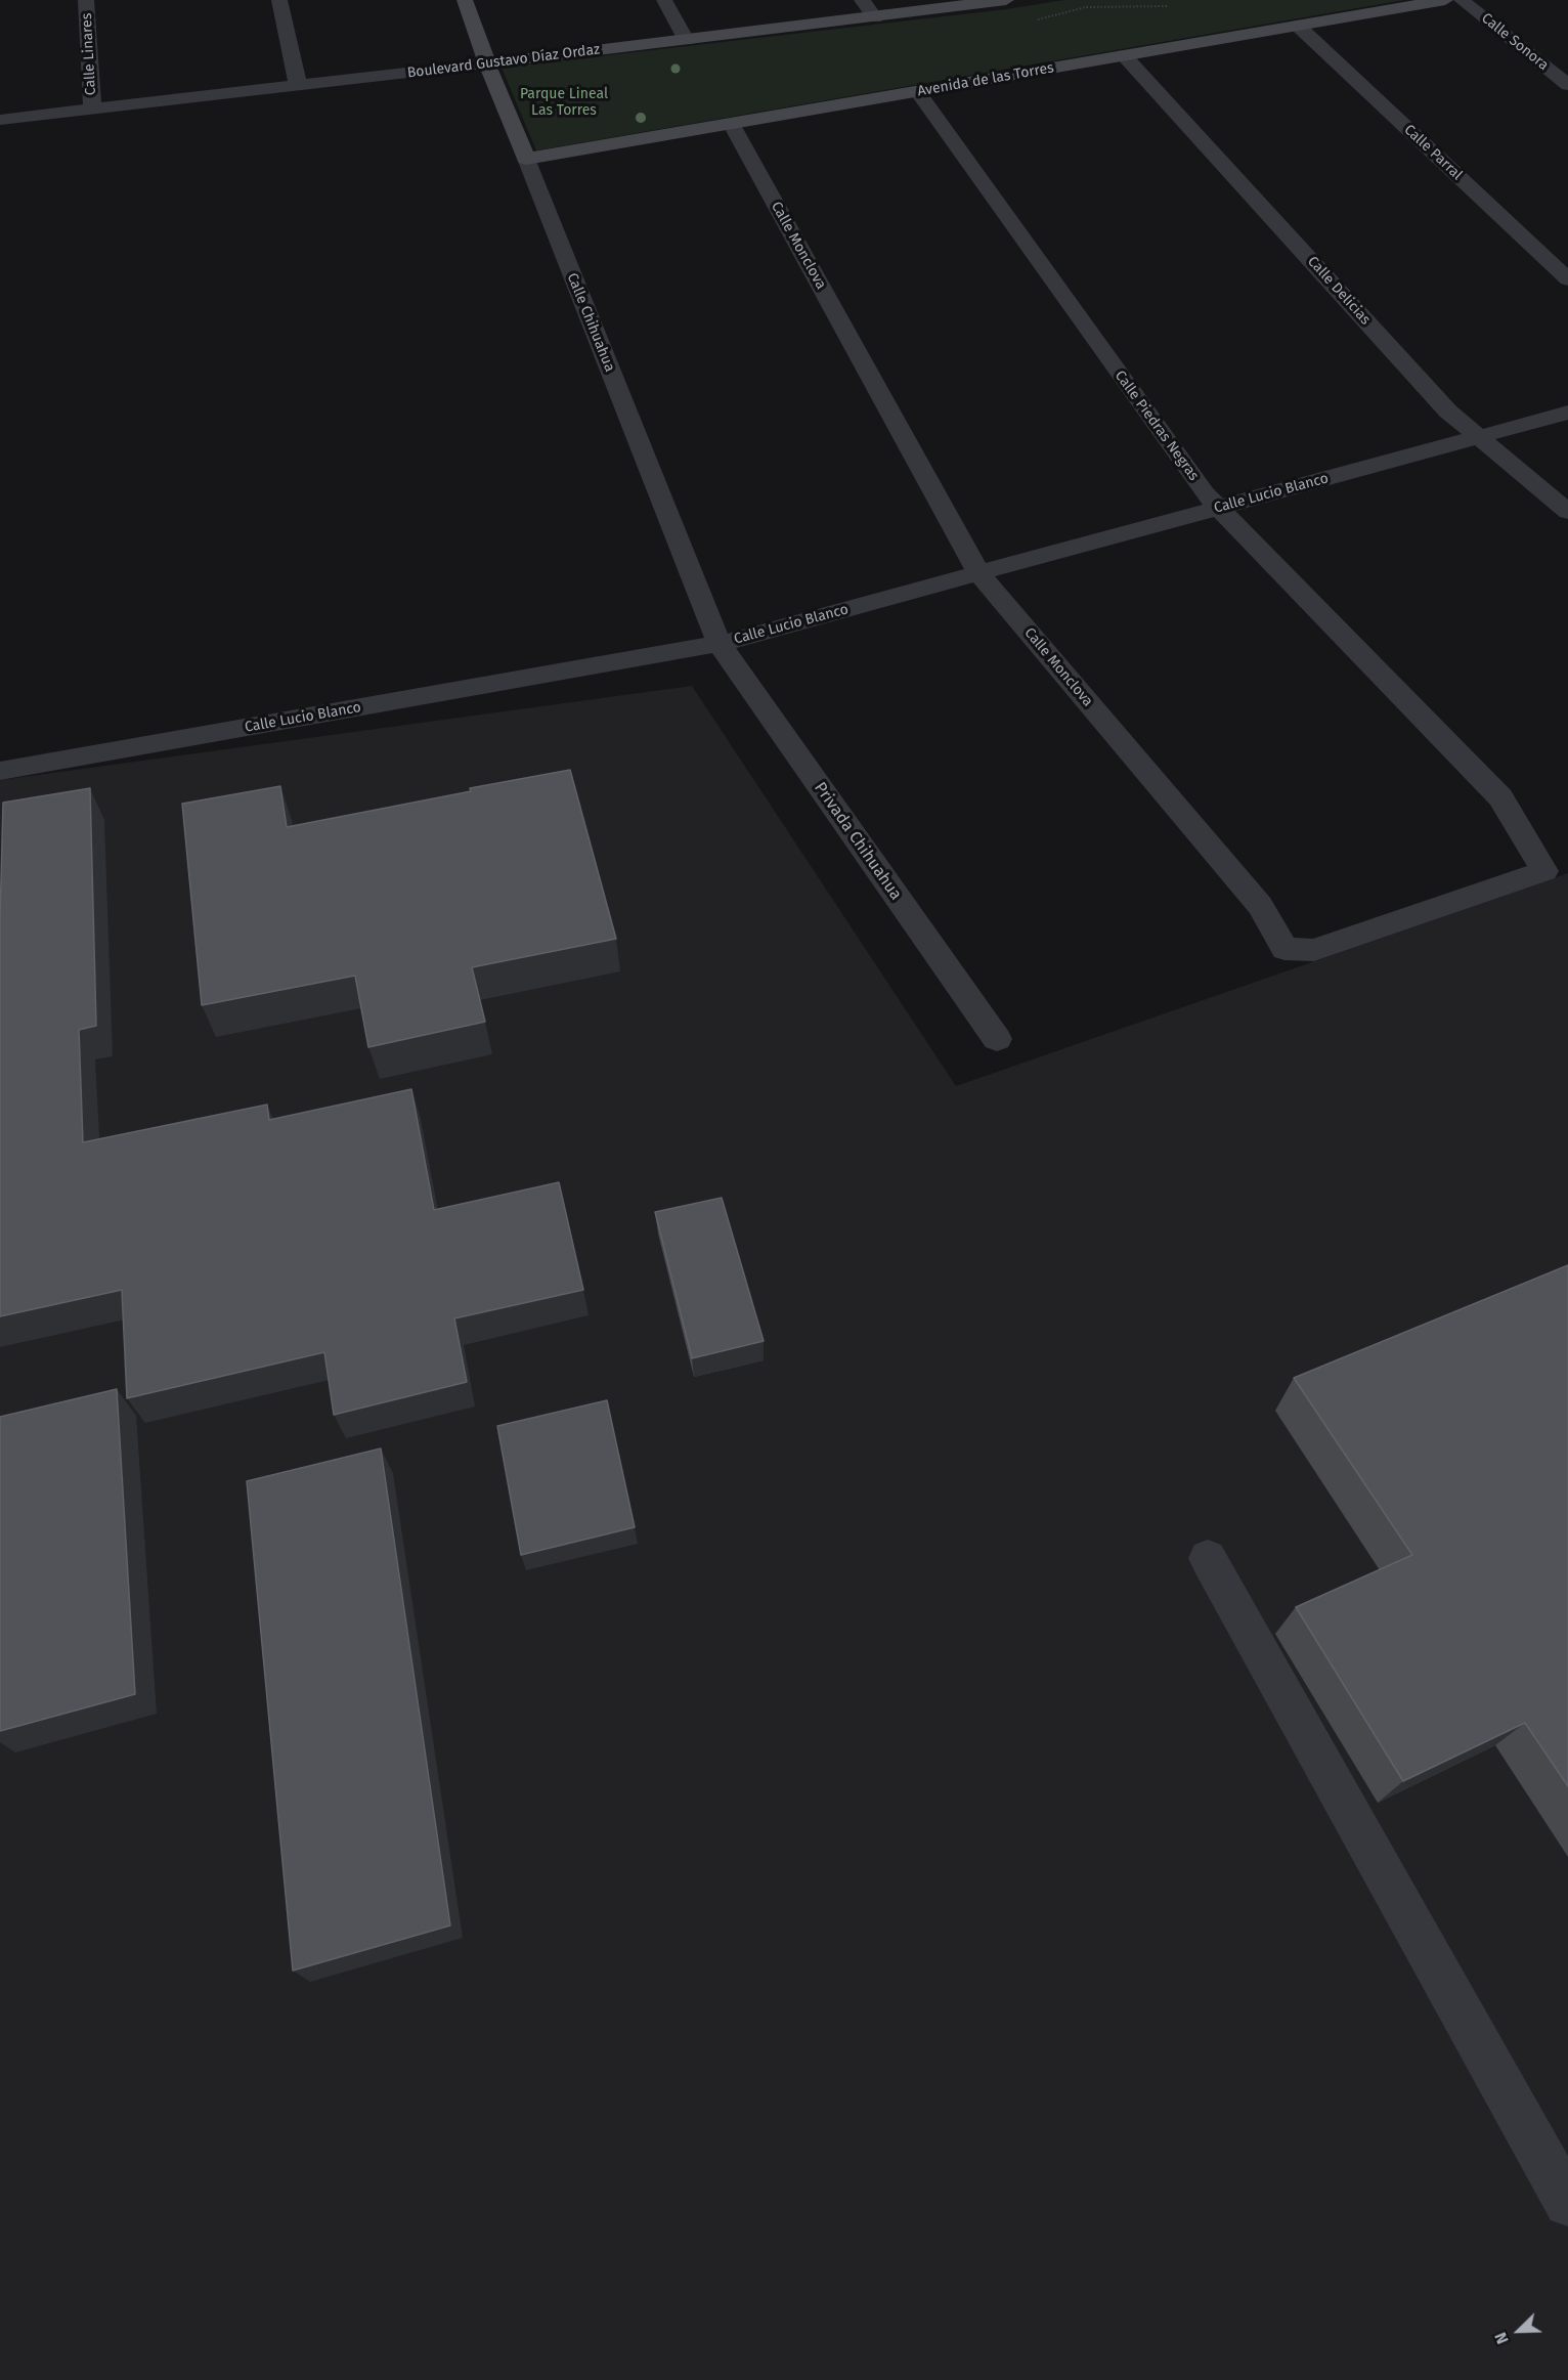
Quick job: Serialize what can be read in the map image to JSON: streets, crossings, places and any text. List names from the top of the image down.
{
  "streets": {
    "street": [
      "Calle Sonora",
      "Calle Linares",
      "Boulevard Gustavo Díaz Ordaz",
      "Avenida de las Torres",
      "Calle Parral",
      "Calle Monclova",
      "Calle Delicias",
      "Calle Chihuahua",
      "Calle Piedras Negras",
      "Calle Lucio Blanco",
      "Privada Chihuahua"
    ]
  },
  "crossings": [
    ["Calle Linares", "Boulevard Gustavo Díaz Ordaz"],
    ["Boulevard Gustavo Díaz Ordaz", "Calle Chihuahua"],
    ["Avenida de las Torres", "Calle Parral"],
    ["Avenida de las Torres", "Calle Monclova"],
    ["Avenida de las Torres", "Calle Delicias"],
    ["Avenida de las Torres", "Calle Chihuahua"],
    ["Avenida de las Torres", "Calle Piedras Negras"],
    ["Calle Monclova", "Calle Piedras Negras"],
    ["Calle Monclova", "Calle Lucio Blanco"],
    ["Calle Delicias", "Calle Lucio Blanco"],
    ["Calle Chihuahua", "Calle Lucio Blanco"],
    ["Calle Chihuahua", "Privada Chihuahua"],
    ["Calle Piedras Negras", "Calle Lucio Blanco"],
    ["Calle Lucio Blanco", "Privada Chihuahua"]
  ],
  "parks": ["Parque Lineal Las Torres"],
  "north": "bottom left"
}
